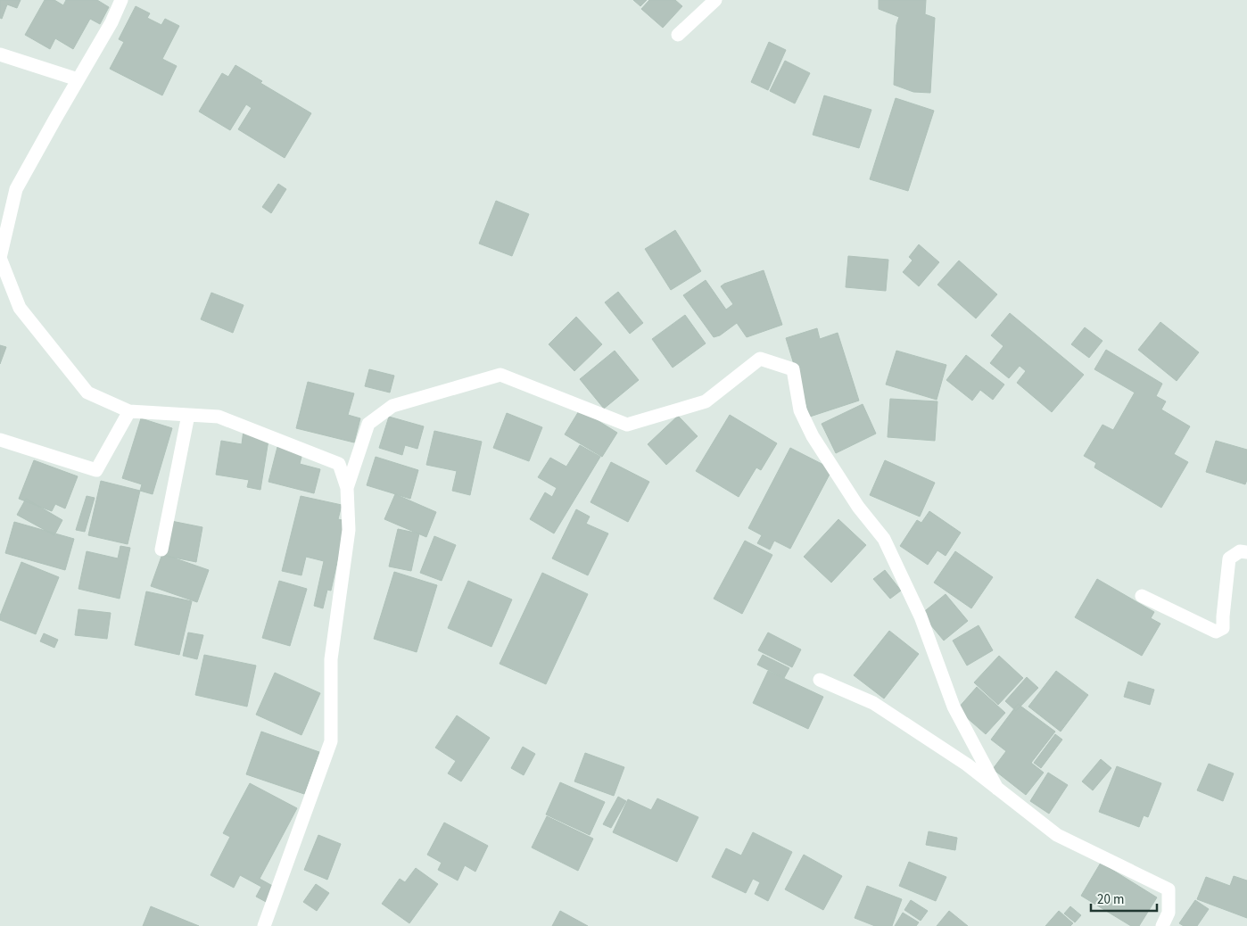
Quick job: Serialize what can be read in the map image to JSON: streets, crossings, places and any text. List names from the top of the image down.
{
  "scale_bar": "20 m"
}
